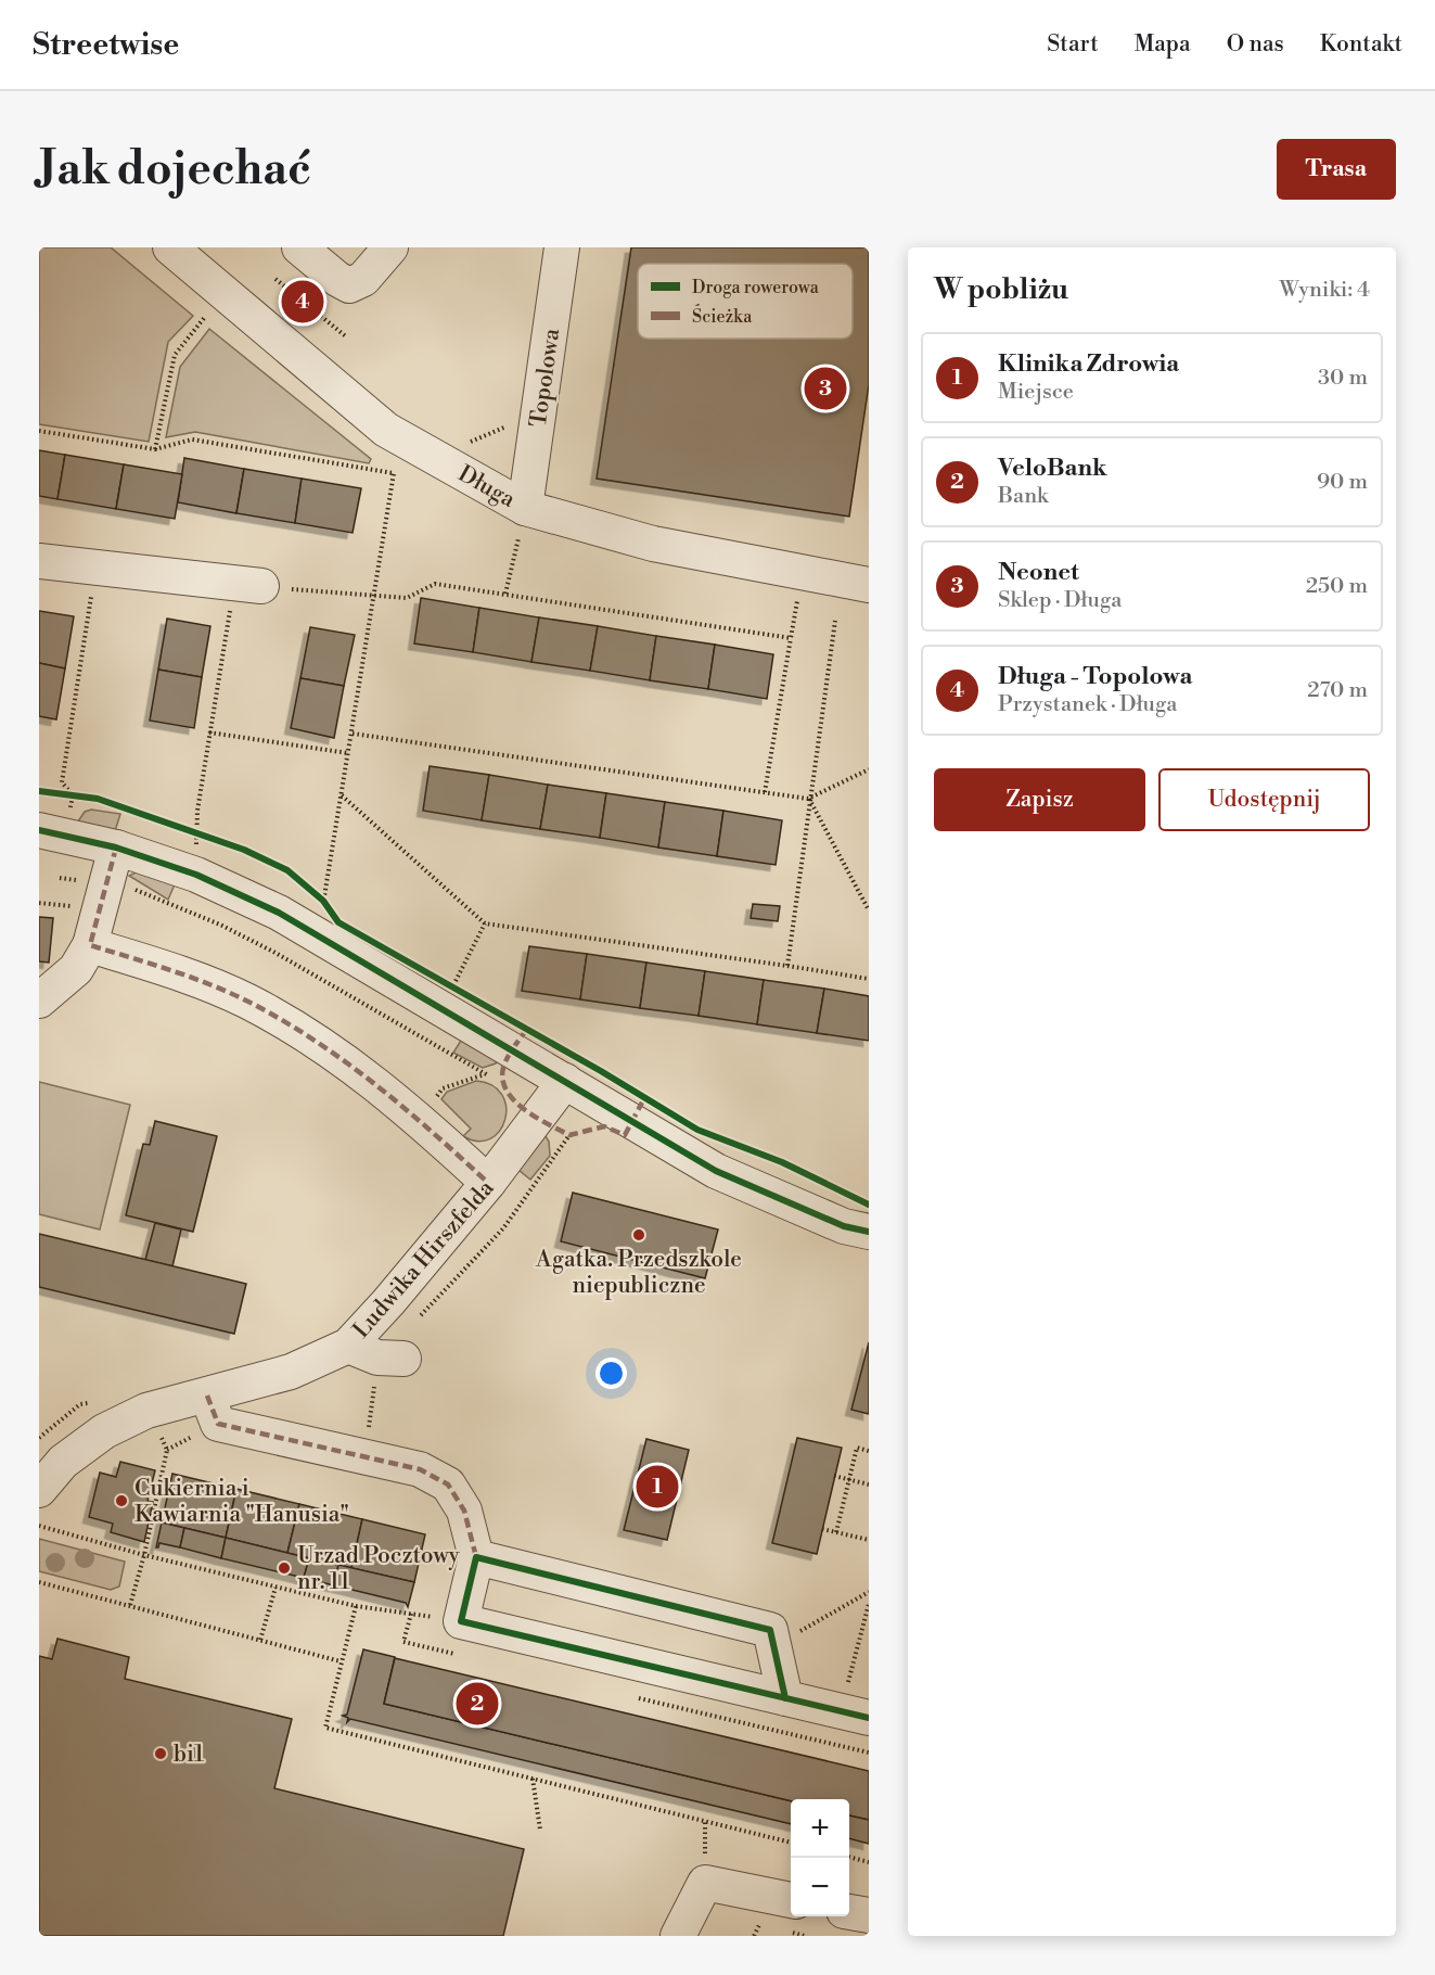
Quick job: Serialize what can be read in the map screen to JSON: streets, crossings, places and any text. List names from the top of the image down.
{
  "streets": {
    "street": ["Topolowa", "Długa", "Ludwika Hirszfelda"]
  },
  "crossings": [
    ["Topolowa", "Długa"]
  ],
  "places": [
    "Agatka. Przedszkole niepubliczne",
    "Cukiernia i Kawiarnia \"Hanusia\"",
    "Urzad Pocztowy nr. 11",
    "bi1"
  ],
  "legend": ["Droga rowerowa", "Ścieżka"],
  "page": {
    "header": "Streetwise",
    "nav": [
      "Start",
      "Mapa",
      "O nas",
      "Kontakt"
    ],
    "buttons": [
      "Trasa",
      ["Zapisz", "Udostępnij"]
    ],
    "title": "Jak dojechać",
    "heading": ["W pobliżu", "Wyniki: 4"],
    "pins": [
      "4",
      "3",
      "1",
      "2"
    ],
    "list": [
      {
        "mark": "1",
        "name": "Klinika Zdrowia",
        "note": "Miejsce",
        "value": "30 m"
      },
      {
        "mark": "2",
        "name": "VeloBank",
        "note": "Bank",
        "value": "90 m"
      },
      {
        "mark": "3",
        "name": "Neonet",
        "note": "Sklep · Długa",
        "value": "250 m"
      },
      {
        "mark": "4",
        "name": "Długa - Topolowa",
        "note": "Przystanek · Długa",
        "value": "270 m"
      }
    ],
    "map_buttons": ["+", "−"]
  }
}
